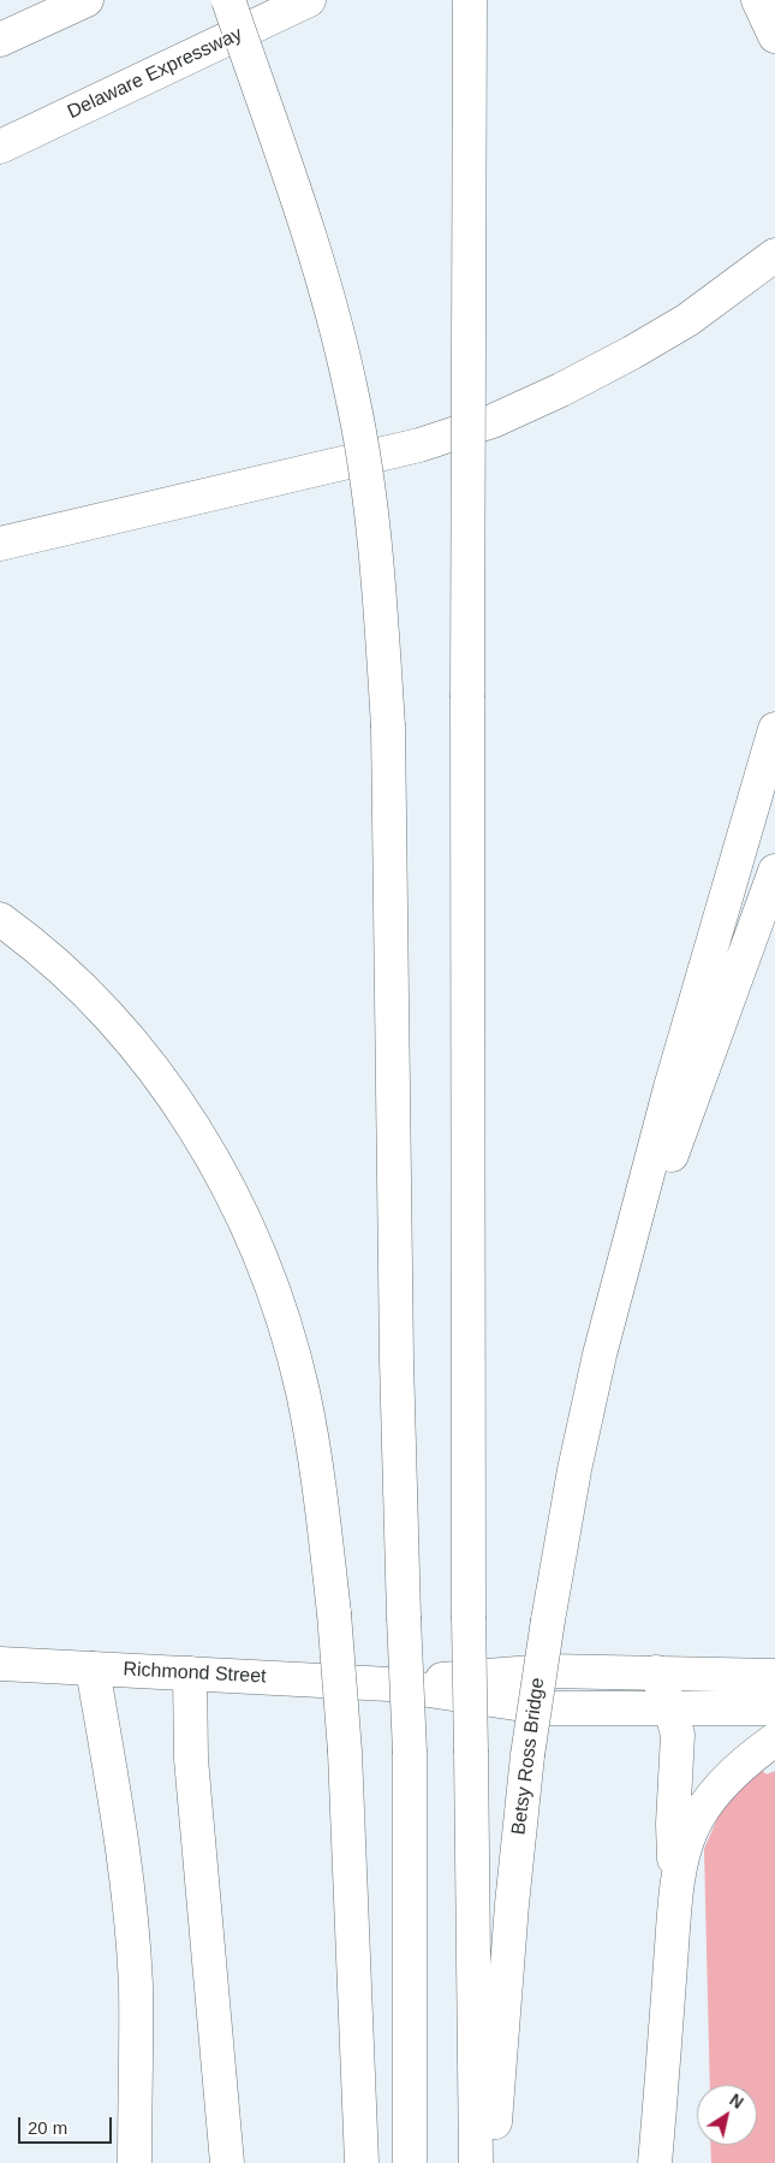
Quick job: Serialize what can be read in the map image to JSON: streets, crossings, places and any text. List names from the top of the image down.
{
  "streets": {
    "main road": ["Delaware Expressway", "Richmond Street", "Betsy Ross Bridge"]
  },
  "scale_bar": "20 m",
  "north": "top right"
}
